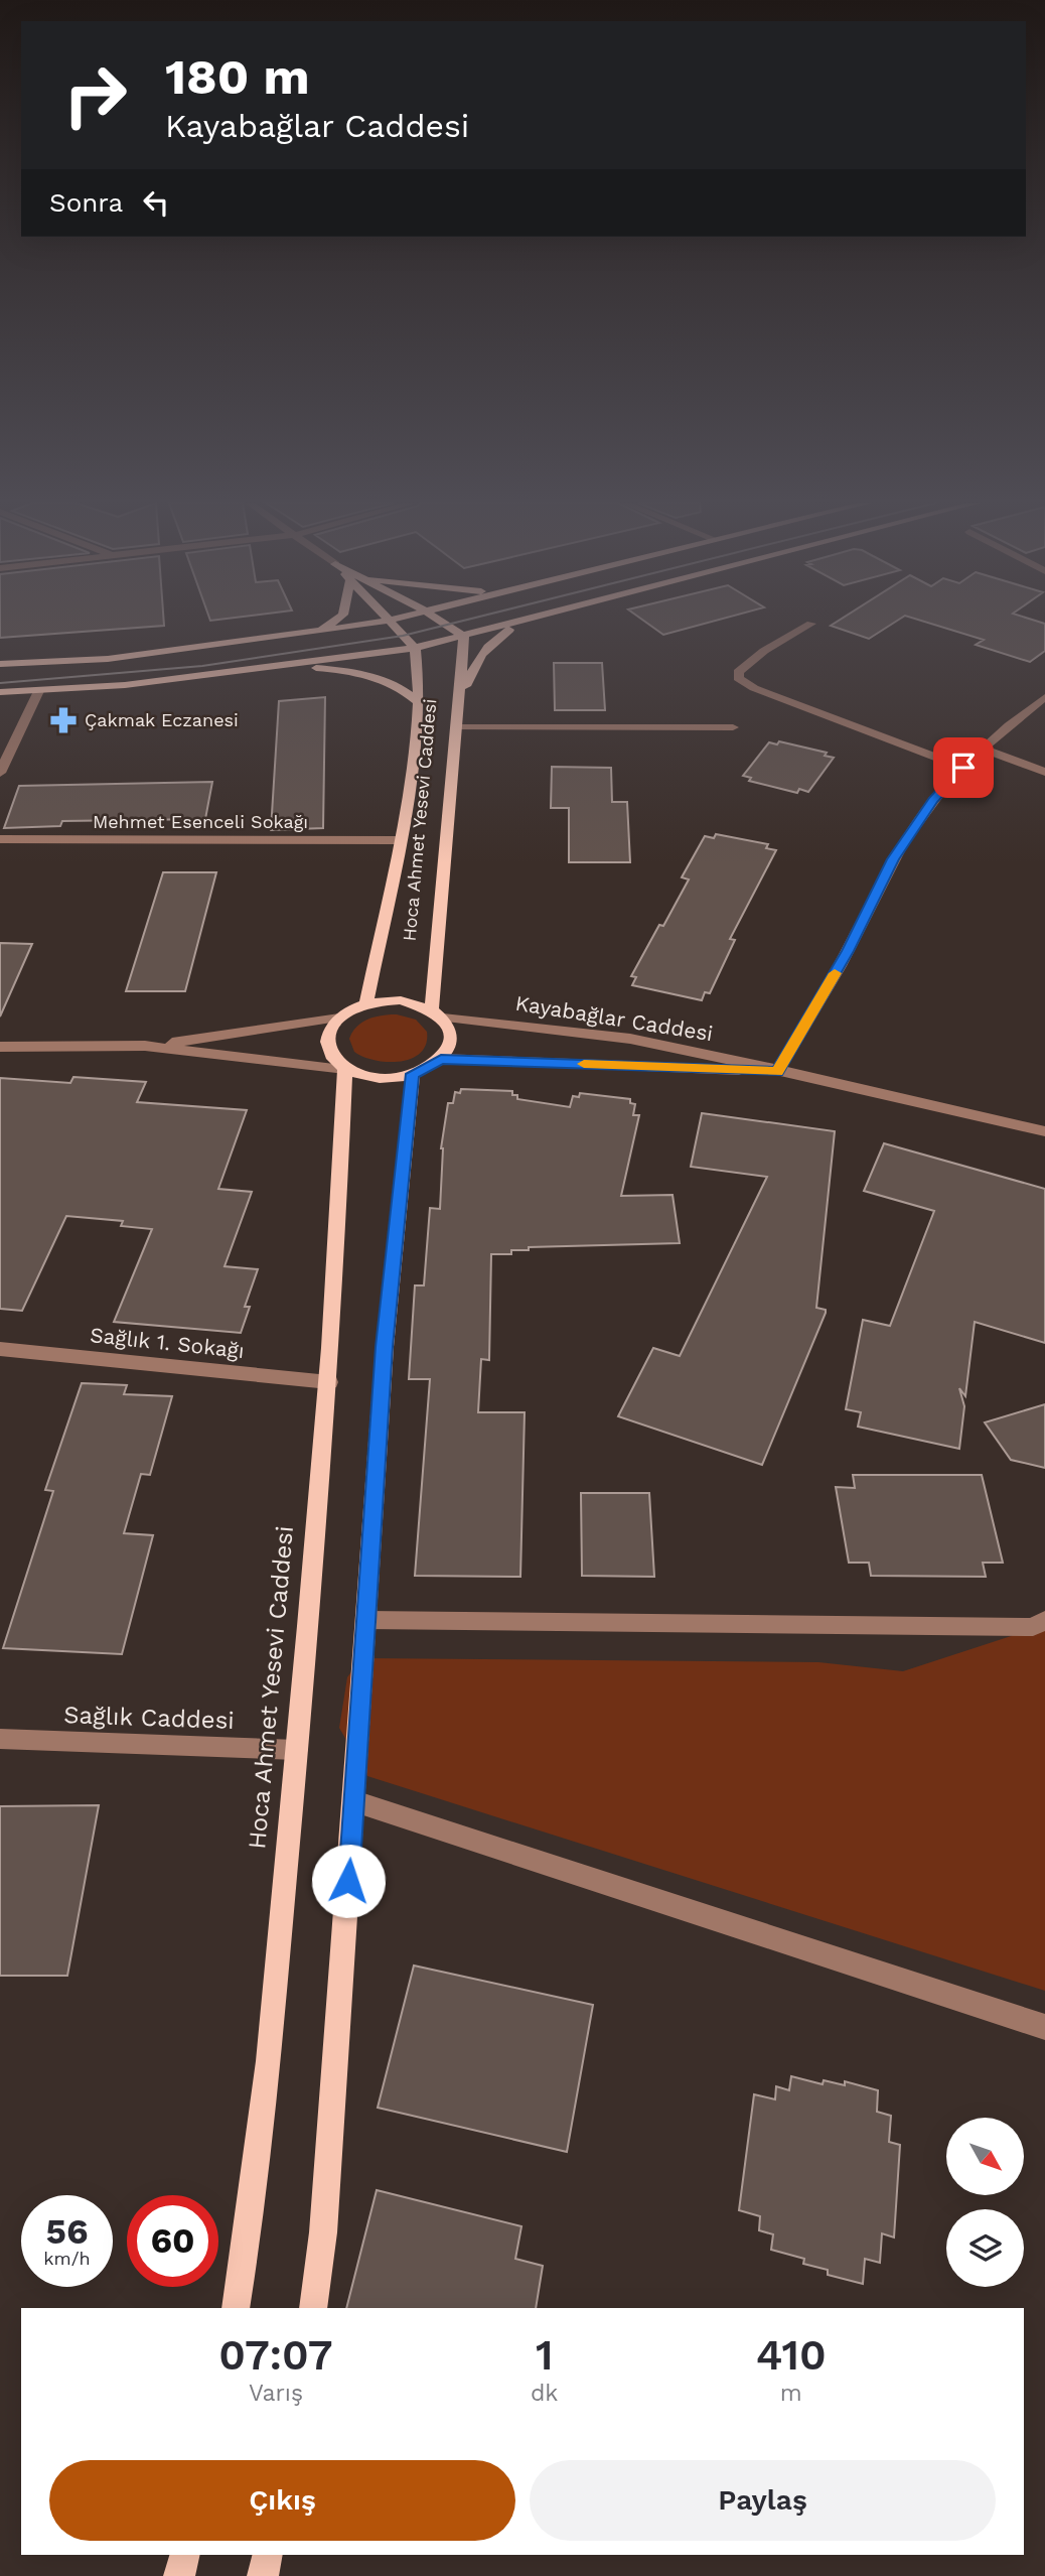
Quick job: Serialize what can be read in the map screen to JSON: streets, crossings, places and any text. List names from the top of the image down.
{
  "streets": {
    "main road": ["Hoca Ahmet Yesevi Caddesi"],
    "street": [
      "Mehmet Esenceli Sokağı",
      "Kayabağlar Caddesi",
      "Sağlık 1. Sokağı",
      "Sağlık Caddesi"
    ]
  },
  "crossings": [
    ["Hoca Ahmet Yesevi Caddesi", "Mehmet Esenceli Sokağı"],
    ["Hoca Ahmet Yesevi Caddesi", "Kayabağlar Caddesi"],
    ["Hoca Ahmet Yesevi Caddesi", "Sağlık 1. Sokağı"],
    ["Hoca Ahmet Yesevi Caddesi", "Sağlık Caddesi"]
  ],
  "places": {
    "pharmacy": ["Çakmak Eczanesi"]
  },
  "north": "bottom right",
  "page": {
    "turn": ["180 m", "Kayabağlar Caddesi"],
    "then": "Sonra",
    "speed": "56 km/h",
    "limit": "60",
    "eta": [
      "07:07",
      "Varış",
      "1",
      "dk",
      "410",
      "m"
    ],
    "buttons": ["Çıkış", "Paylaş"]
  }
}
